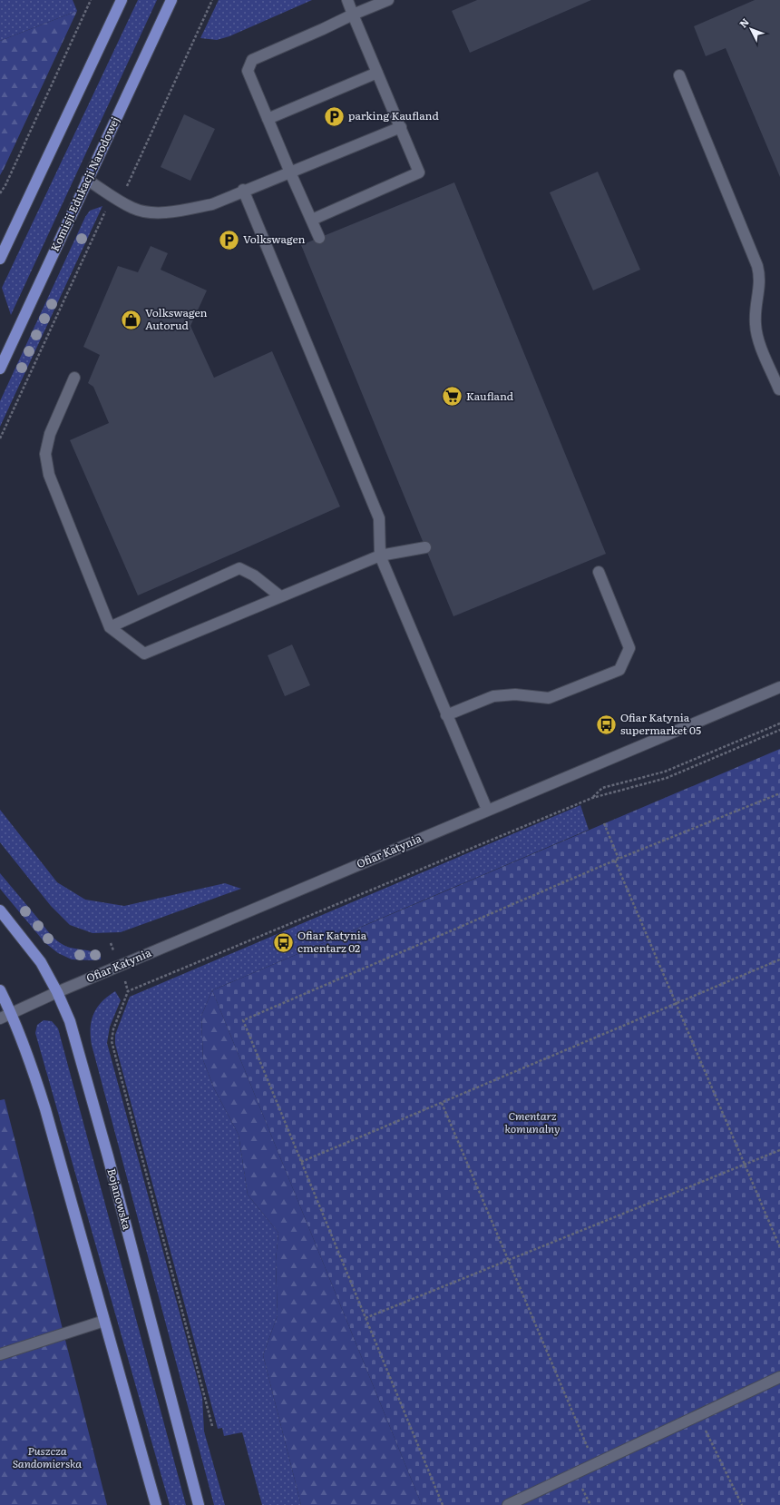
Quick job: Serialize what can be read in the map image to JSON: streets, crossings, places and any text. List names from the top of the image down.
{
  "streets": {
    "main road": ["Komisji Edukacji Narodowej", "Bojanowska"],
    "street": ["Ofiar Katynia"]
  },
  "crossings": [
    ["Ofiar Katynia", "Bojanowska"]
  ],
  "parks": ["Cmentarz komunalny", "Puszcza Sandomierska"],
  "places": {
    "parking": ["parking Kaufland", "Volkswagen"],
    "shop": ["Volkswagen Autorud"],
    "supermarket": ["Kaufland"],
    "bus stop": ["Ofiar Katynia supermarket 05", "Ofiar Katynia cmentarz 02"]
  },
  "north": "top left"
}
